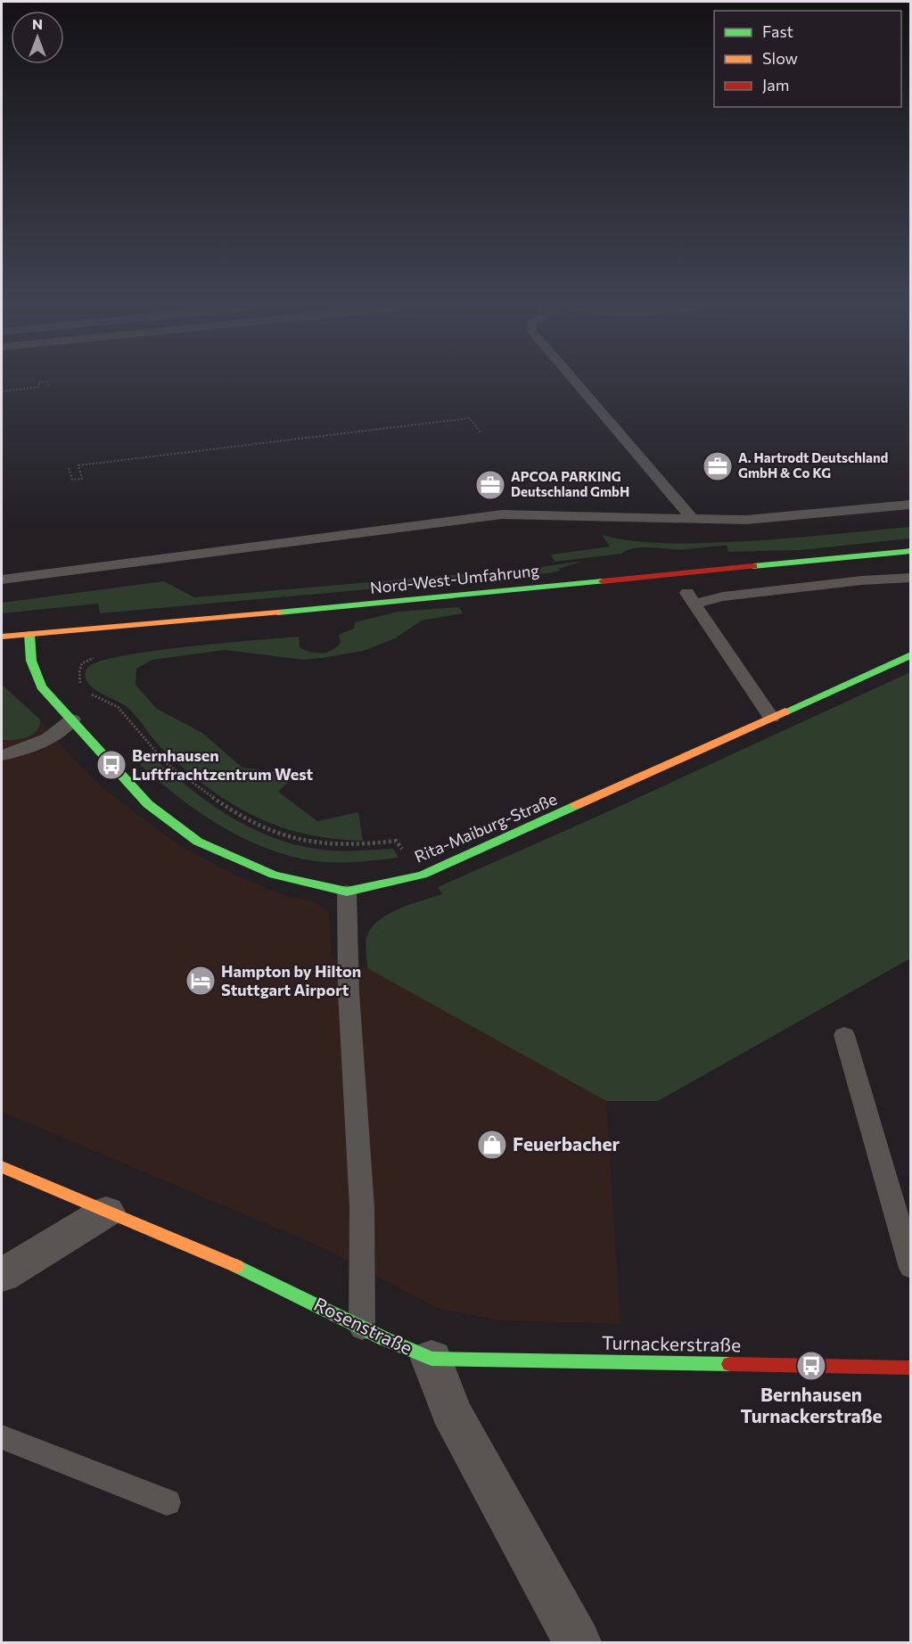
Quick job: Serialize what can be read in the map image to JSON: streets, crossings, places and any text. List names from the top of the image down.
{
  "streets": {
    "street": [
      "Nord-West-Umfahrung",
      "Rita-Maiburg-Straße",
      "Rosenstraße",
      "Turnackerstraße"
    ]
  },
  "crossings": [
    ["Nord-West-Umfahrung", "Rita-Maiburg-Straße"],
    ["Rosenstraße", "Turnackerstraße"]
  ],
  "places": {
    "office": ["A. Hartrodt Deutschland GmbH & Co KG", "APCOA PARKING Deutschland GmbH"],
    "bus stop": ["Bernhausen Luftfrachtzentrum West", "Bernhausen Turnackerstraße"],
    "hotel": ["Hampton by Hilton Stuttgart Airport"],
    "shop": ["Feuerbacher"]
  },
  "legend": ["Fast", "Slow", "Jam"],
  "north": "top"
}
